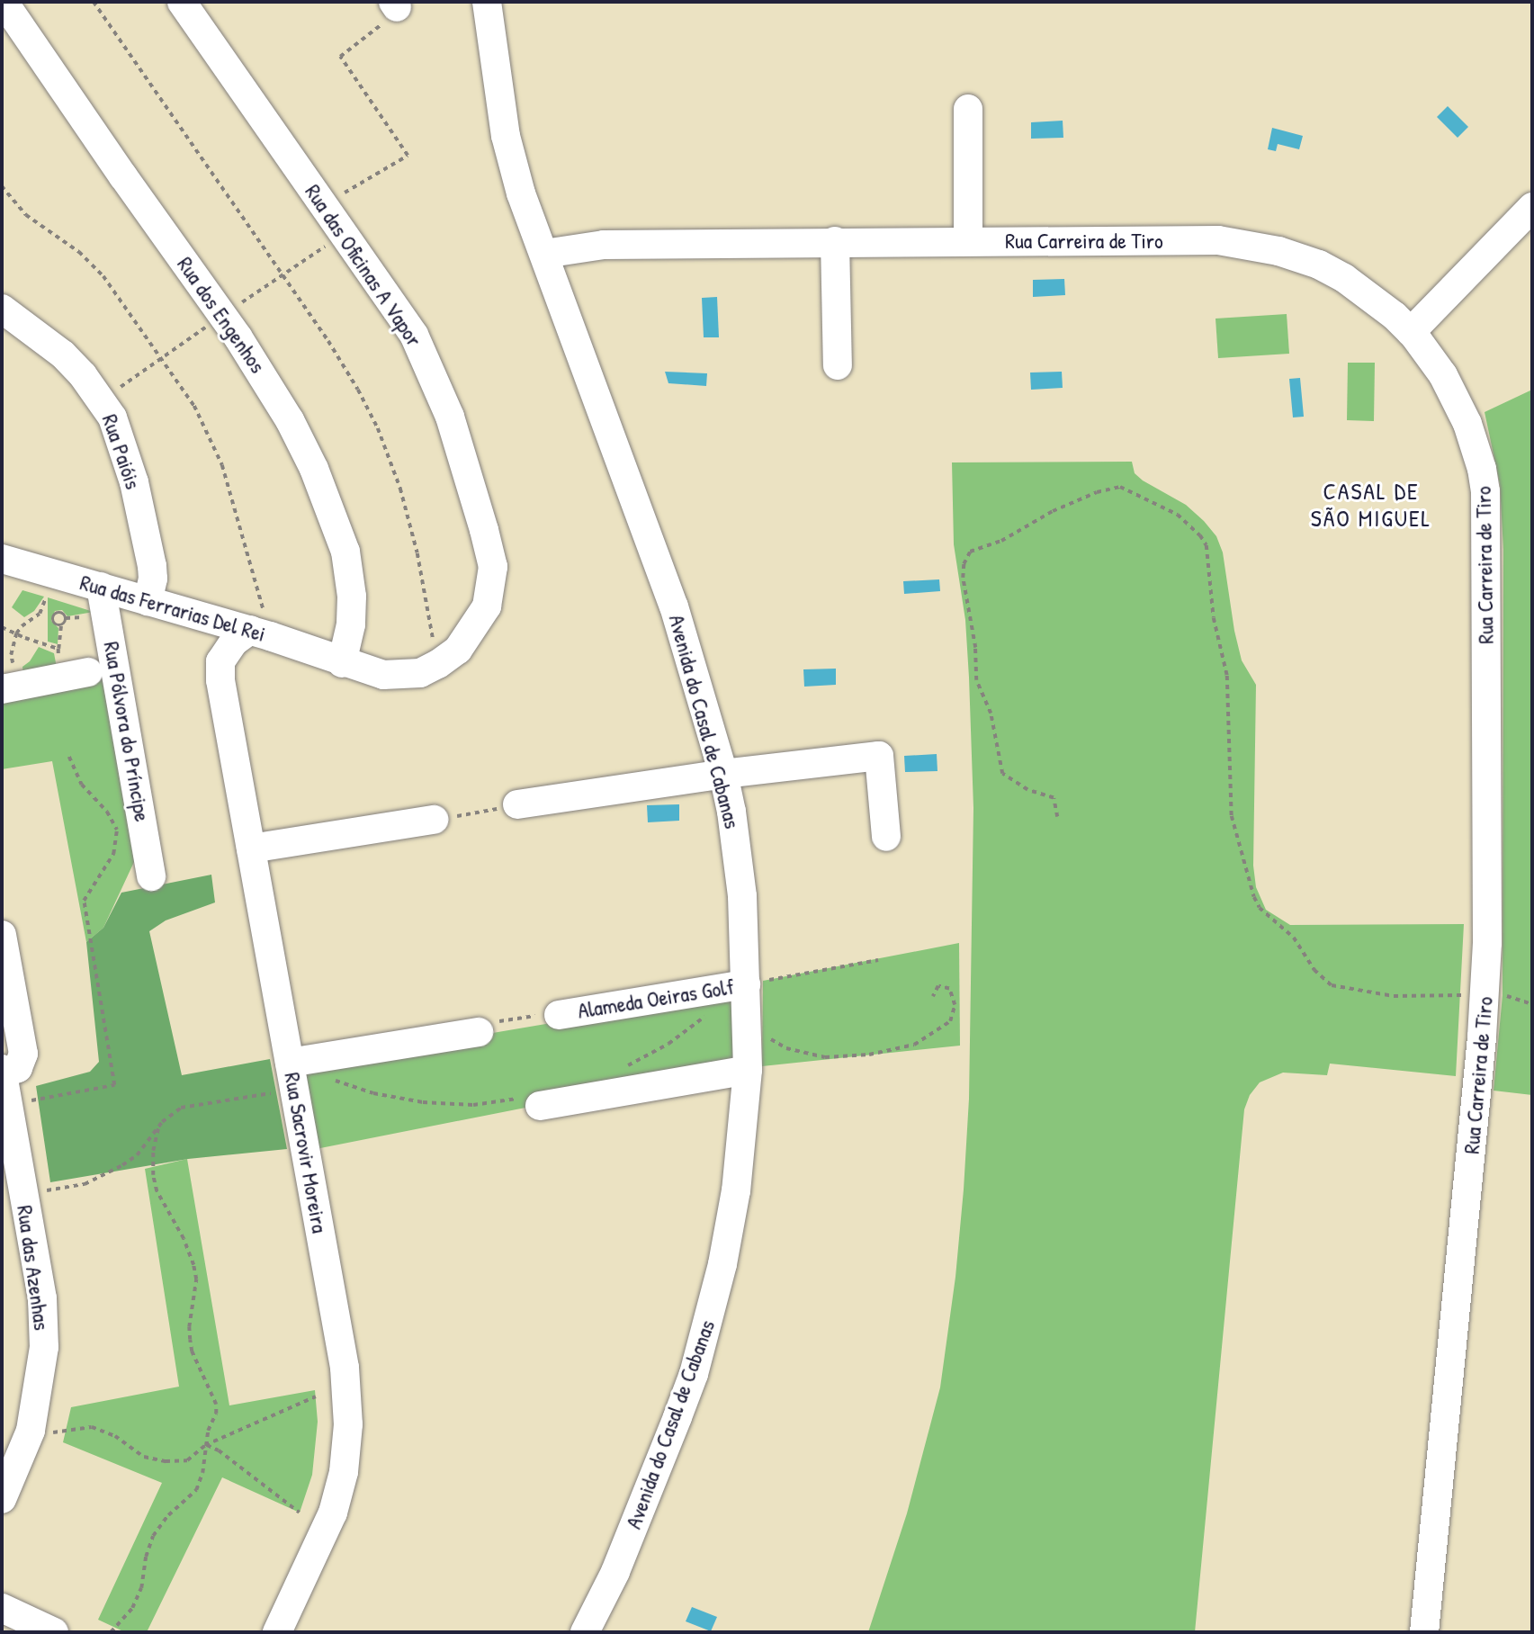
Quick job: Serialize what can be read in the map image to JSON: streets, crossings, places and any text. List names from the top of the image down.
{
  "streets": {
    "street": [
      "Rua Carreira de Tiro",
      "Rua das Oficinas A Vapor",
      "Rua dos Engenhos",
      "Rua Paióis",
      "Rua das Ferrarias Del Rei",
      "Avenida do Casal de Cabanas",
      "Rua Pólvora do Príncipe",
      "Alameda Oeiras Golf",
      "Rua Sacrovir Moreira",
      "Rua das Azenhas"
    ]
  },
  "crossings": [
    ["Rua Carreira de Tiro", "Avenida do Casal de Cabanas"],
    ["Rua das Oficinas A Vapor", "Rua dos Engenhos"],
    ["Rua das Oficinas A Vapor", "Rua das Ferrarias Del Rei"],
    ["Rua dos Engenhos", "Rua das Ferrarias Del Rei"],
    ["Rua Paióis", "Rua das Ferrarias Del Rei"],
    ["Rua das Ferrarias Del Rei", "Rua Pólvora do Príncipe"],
    ["Rua das Ferrarias Del Rei", "Rua Sacrovir Moreira"],
    ["Avenida do Casal de Cabanas", "Alameda Oeiras Golf"]
  ],
  "districts": ["CASAL DE SÃO MIGUEL"]
}
